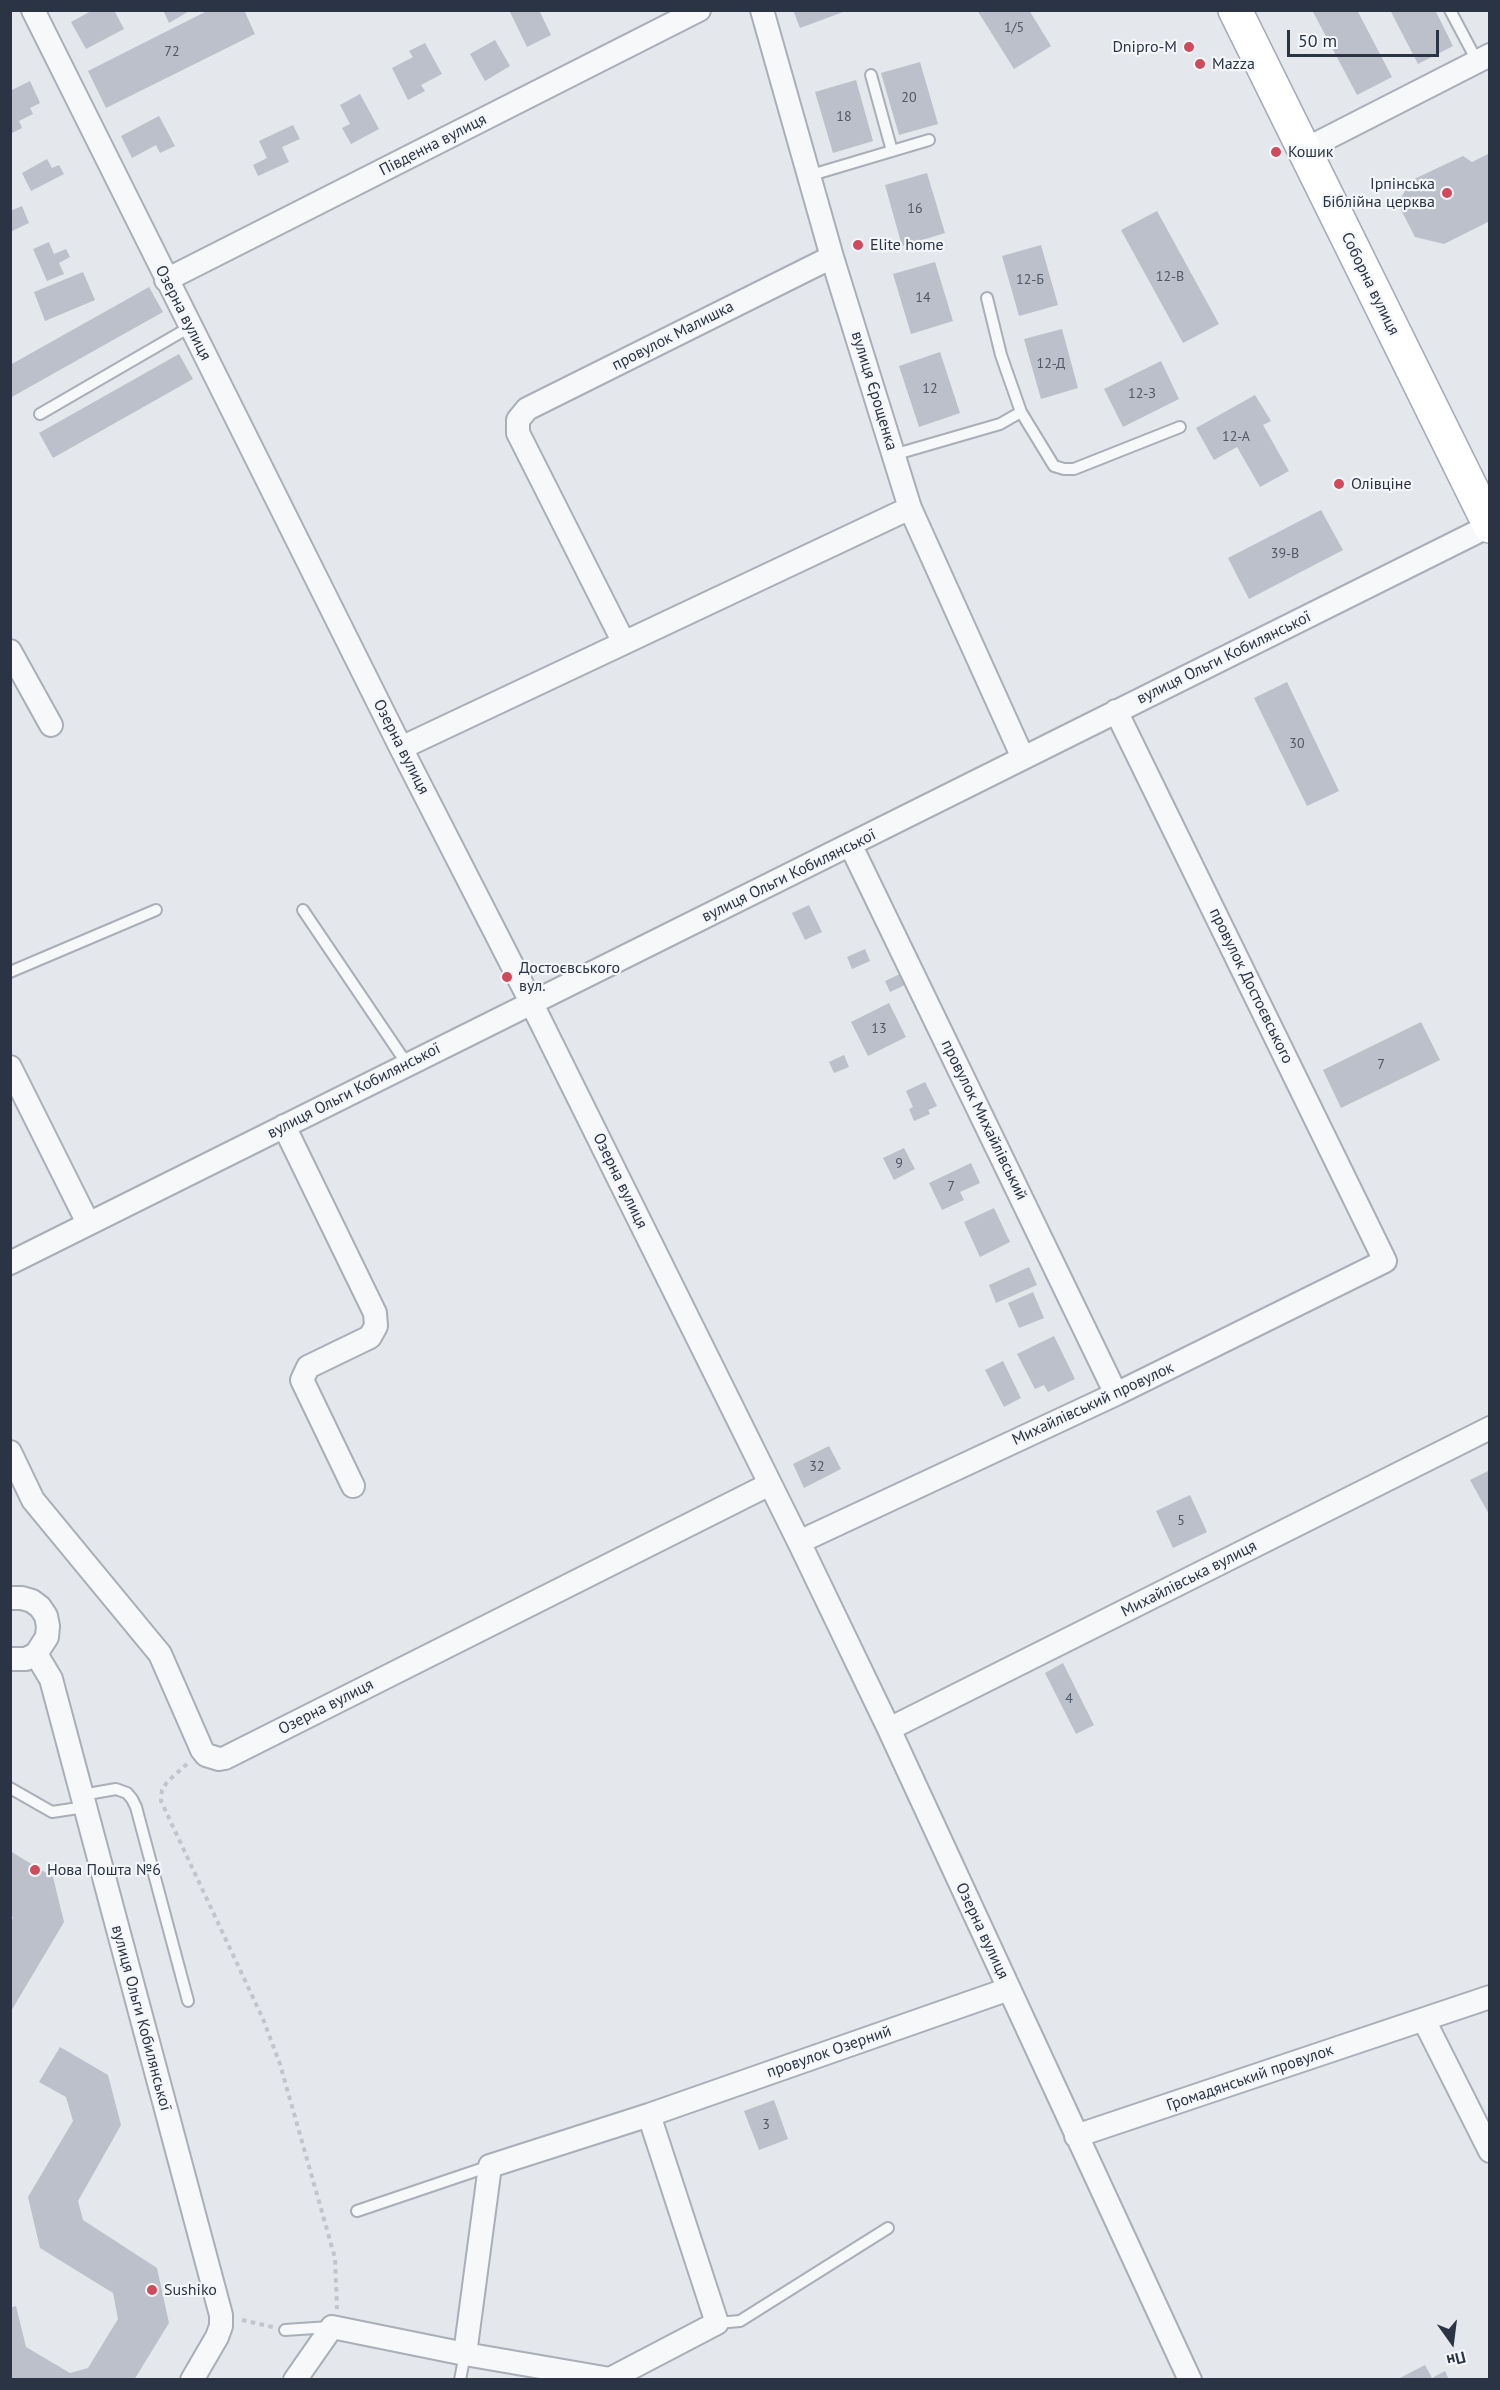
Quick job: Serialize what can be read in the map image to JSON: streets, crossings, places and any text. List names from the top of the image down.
{
  "streets": {
    "main road": ["Соборна вулиця"],
    "street": [
      "Південна вулиця",
      "Озерна вулиця",
      "провулок Малишка",
      "вулиця Єрощенка",
      "вулиця Ольги Кобилянської",
      "провулок Достоєвського",
      "провулок Михайлівський",
      "Михайлівський провулок",
      "Михайлівська вулиця",
      "провулок Озерний",
      "Громадянський провулок"
    ]
  },
  "crossings": [
    ["Південна вулиця", "Озерна вулиця"],
    ["Соборна вулиця", "вулиця Ольги Кобилянської"],
    ["Озерна вулиця", "вулиця Ольги Кобилянської"],
    ["Озерна вулиця", "Михайлівський провулок"],
    ["Озерна вулиця", "Михайлівська вулиця"],
    ["Озерна вулиця", "провулок Озерний"],
    ["Озерна вулиця", "Громадянський провулок"],
    ["провулок Малишка", "вулиця Єрощенка"],
    ["вулиця Єрощенка", "вулиця Ольги Кобилянської"],
    ["вулиця Ольги Кобилянської", "провулок Достоєвського"],
    ["вулиця Ольги Кобилянської", "провулок Михайлівський"],
    ["провулок Достоєвського", "Михайлівський провулок"],
    ["провулок Михайлівський", "Михайлівський провулок"]
  ],
  "places": [
    "Dnipro-M",
    "Mazza",
    "Кошик",
    "Ірпінська Біблійна церква",
    "Elite home",
    "Олівціне",
    "Достоєвського вул.",
    "Нова Пошта №6",
    "Sushiko"
  ],
  "house_numbers": [
    "1/5",
    "72",
    "20",
    "18",
    "16",
    "12-В",
    "12-Б",
    "14",
    "12-Д",
    "12",
    "12-З",
    "12-А",
    "39-В",
    "30",
    "13",
    "7",
    "9",
    "7",
    "32",
    "5",
    "4",
    "3"
  ],
  "scale_bar": "50 m",
  "north": "bottom"
}
